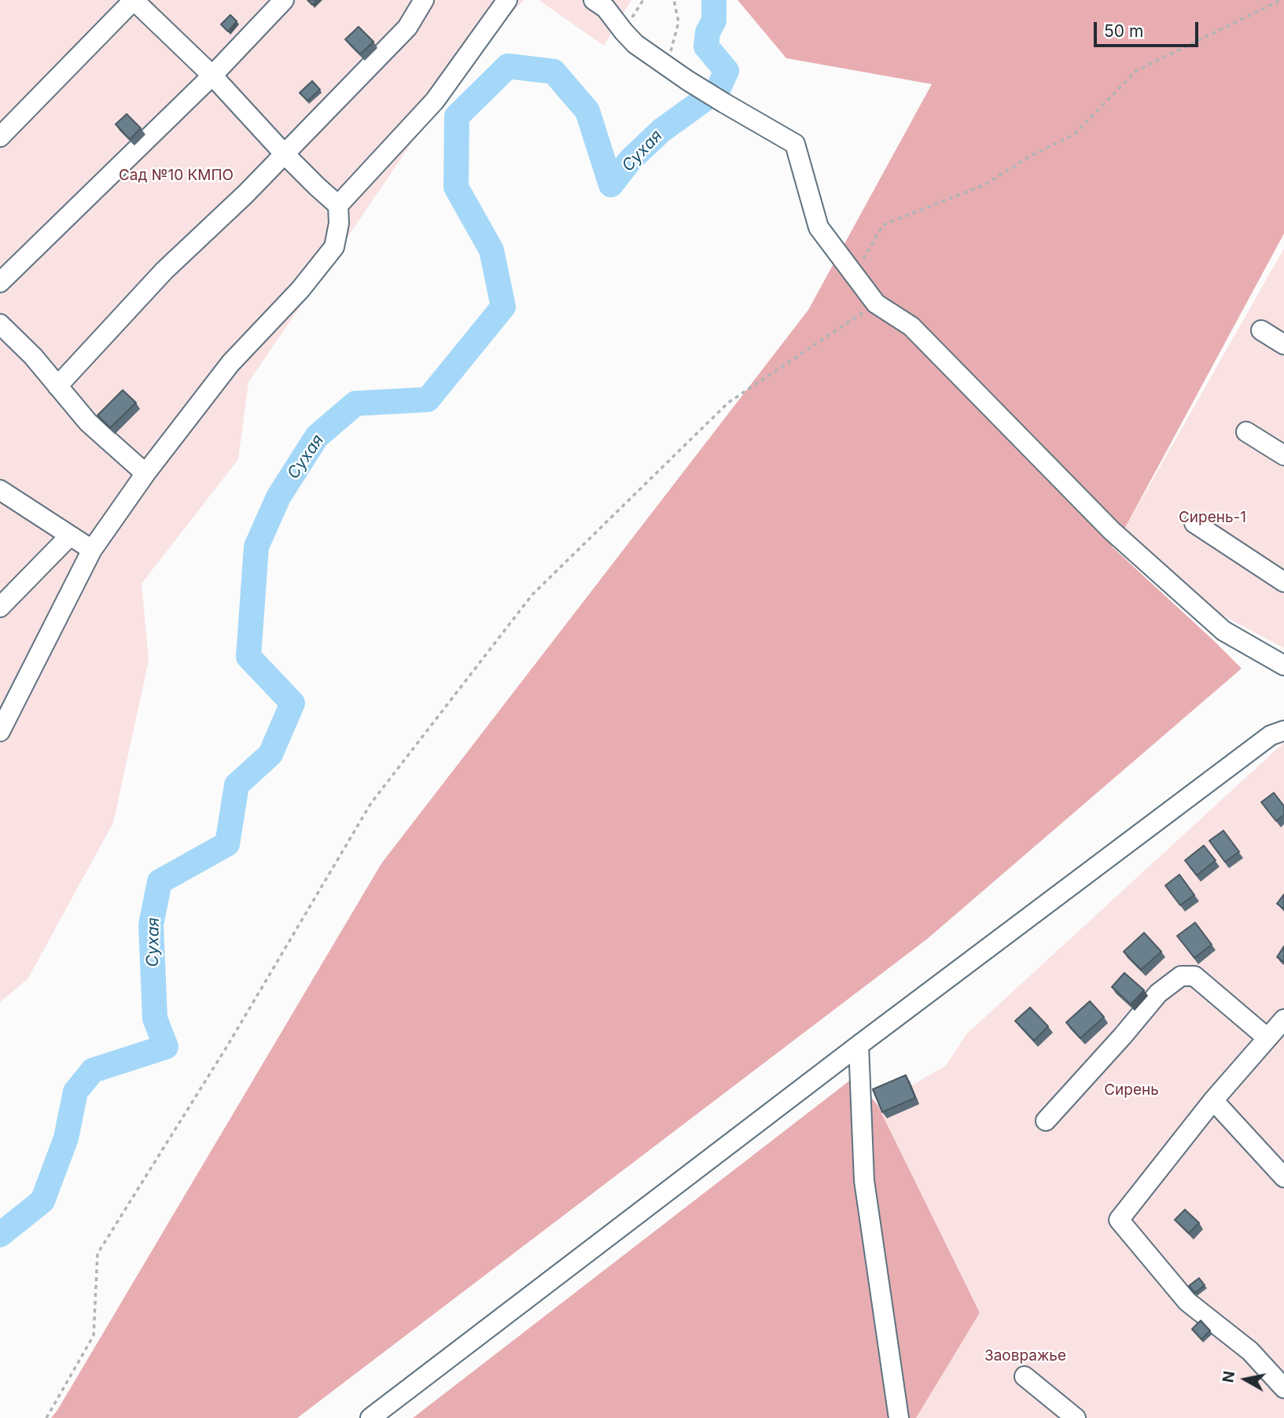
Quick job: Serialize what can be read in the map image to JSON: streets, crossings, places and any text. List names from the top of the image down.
{
  "water": ["Сухая"],
  "parks": [
    "Сад №10 КМПО",
    "Сирень-1",
    "Сирень",
    "Заовражье"
  ],
  "scale_bar": "50 m",
  "north": "left"
}
